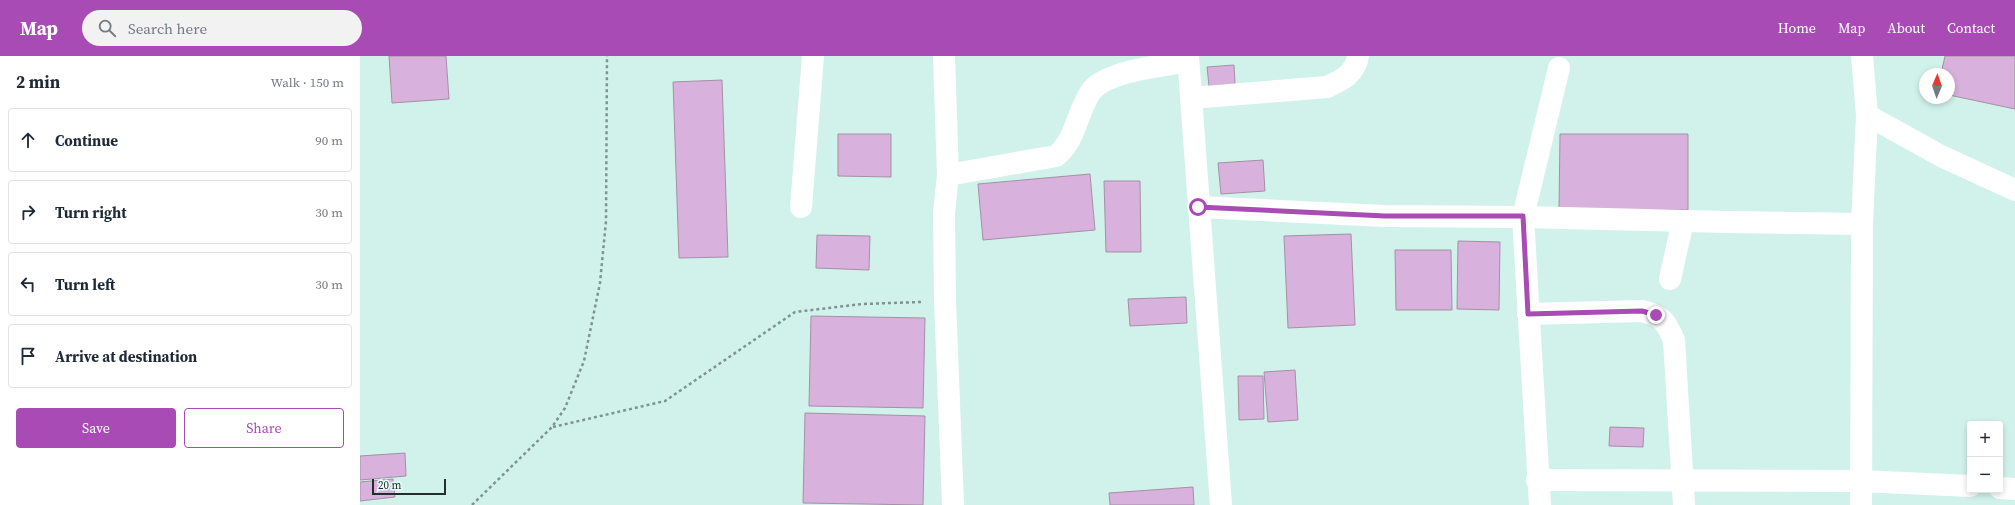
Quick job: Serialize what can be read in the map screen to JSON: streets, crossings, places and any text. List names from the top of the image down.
{
  "scale_bar": "20 m",
  "north": "top",
  "page": {
    "header": "Map",
    "search": "Search here",
    "nav": [
      "Home",
      "Map",
      "About",
      "Contact"
    ],
    "heading": ["2 min", "Walk · 150 m"],
    "list": [
      ["Continue", "90 m"],
      ["Turn right", "30 m"],
      ["Turn left", "30 m"],
      "Arrive at destination"
    ],
    "buttons": ["Save", "Share"],
    "map_buttons": ["+", "−"],
    "scale": "20 m"
  }
}
